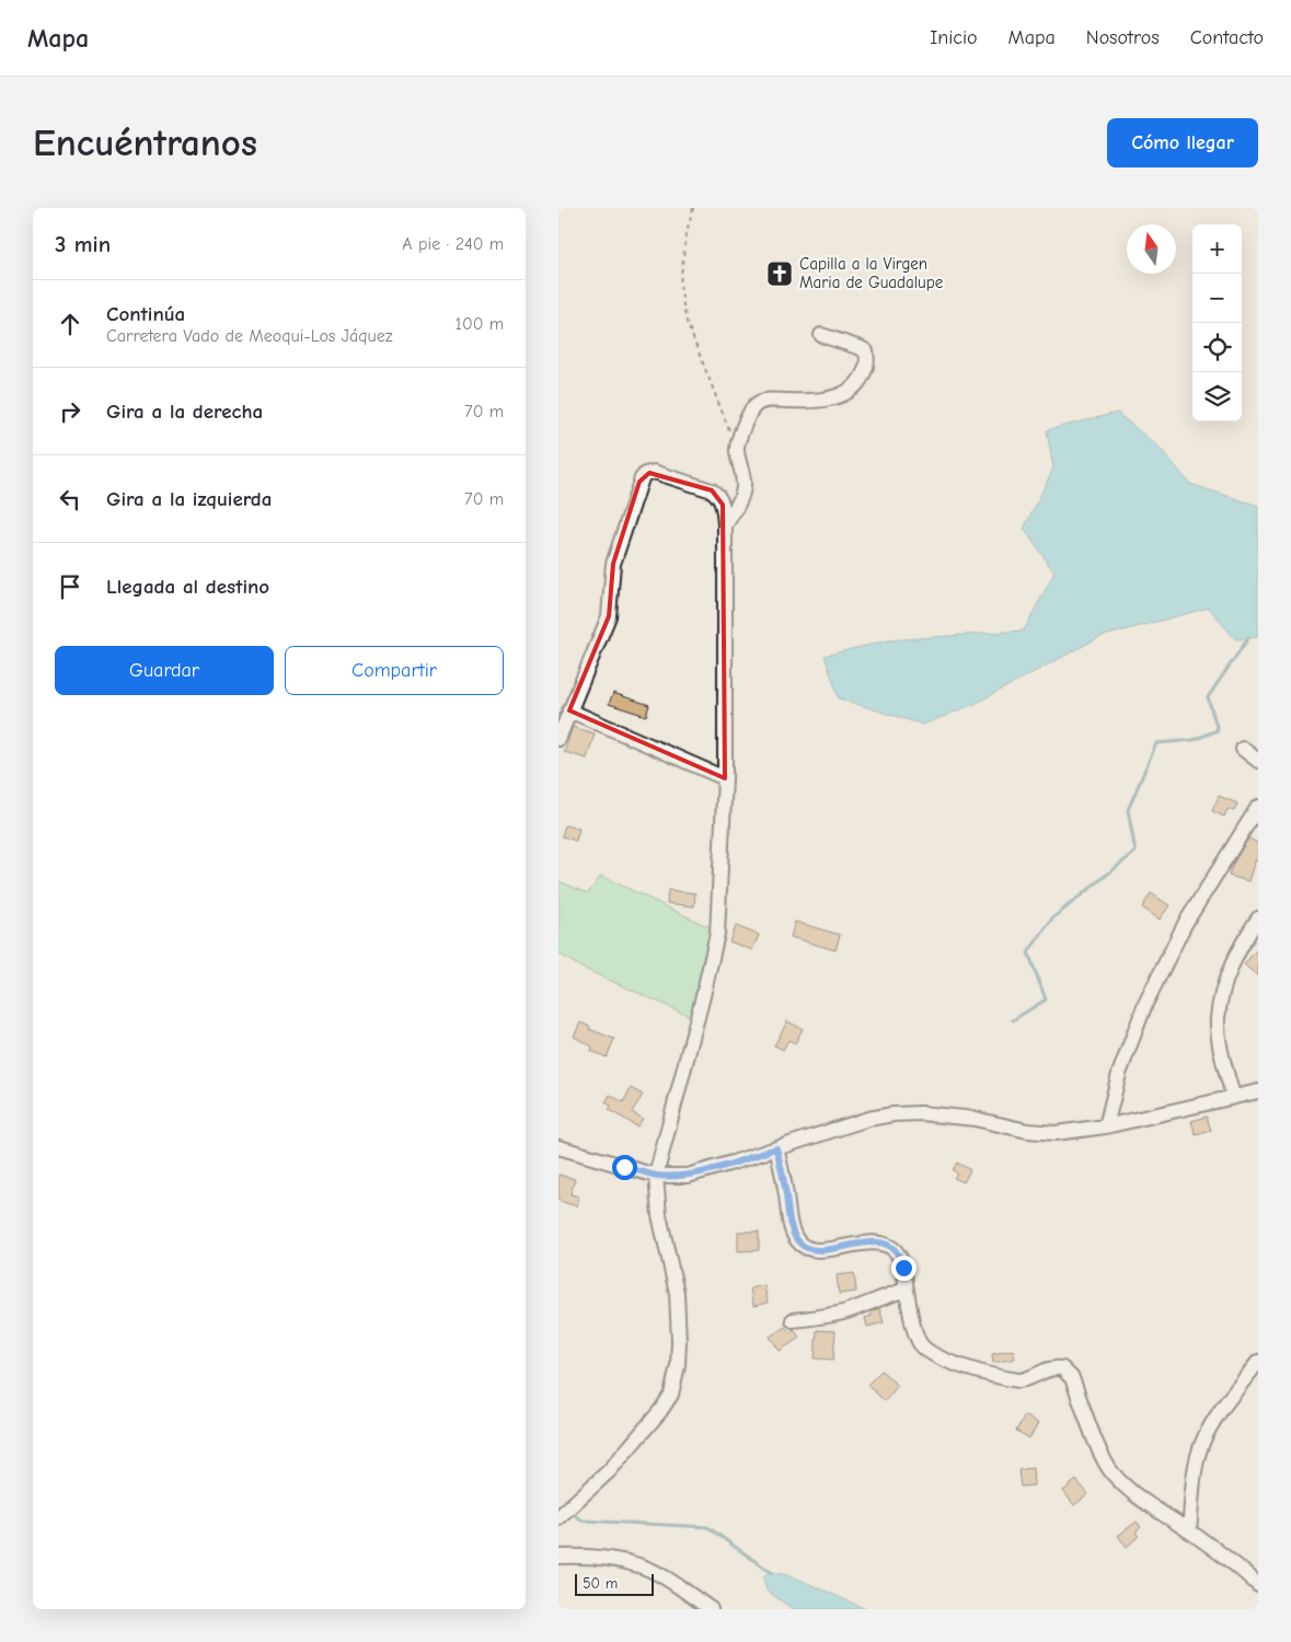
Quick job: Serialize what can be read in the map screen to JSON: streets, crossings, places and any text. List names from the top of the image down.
{
  "places": {
    "church": ["Capilla a la Virgen Maria de Guadalupe"]
  },
  "scale_bar": "50 m",
  "north": "top",
  "page": {
    "header": "Mapa",
    "nav": [
      "Inicio",
      "Mapa",
      "Nosotros",
      "Contacto"
    ],
    "buttons": [
      "Cómo llegar",
      ["Guardar", "Compartir"]
    ],
    "title": "Encuéntranos",
    "heading": ["3 min", "A pie · 240 m"],
    "map_buttons": ["+", "−"],
    "list": [
      ["Continúa", "Carretera Vado de Meoqui-Los Jáquez", "100 m"],
      ["Gira a la derecha", "70 m"],
      ["Gira a la izquierda", "70 m"],
      "Llegada al destino"
    ],
    "scale": "50 m"
  }
}
